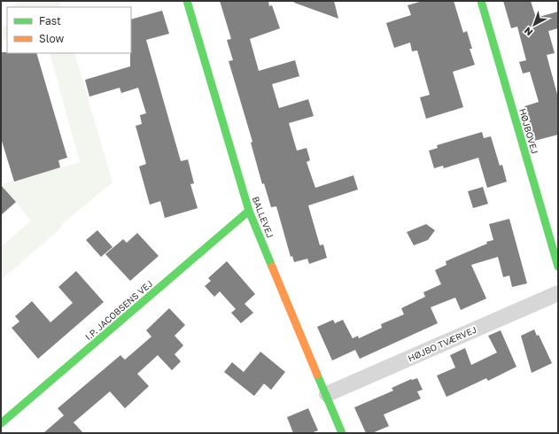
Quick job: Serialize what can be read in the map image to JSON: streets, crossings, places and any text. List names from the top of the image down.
{
  "streets": {
    "street": [
      "HØJBOVEJ",
      "BALLEVEJ",
      "I.P. JACOBSENS VEJ",
      "HØJBO TVÆRVEJ"
    ]
  },
  "crossings": [
    ["BALLEVEJ", "I.P. JACOBSENS VEJ"],
    ["BALLEVEJ", "HØJBO TVÆRVEJ"]
  ],
  "legend": ["Fast", "Slow"],
  "north": "bottom left"
}
